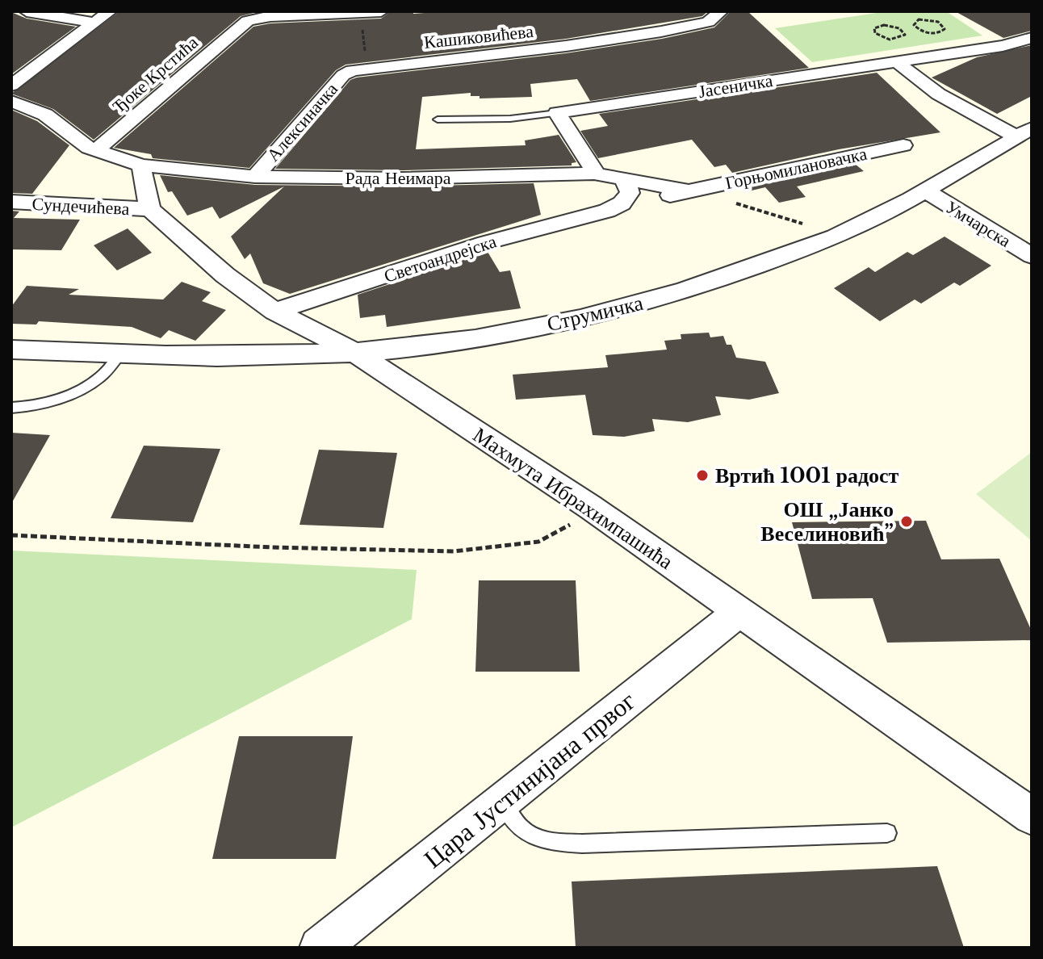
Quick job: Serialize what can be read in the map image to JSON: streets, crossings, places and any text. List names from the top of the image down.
{
  "streets": {
    "street": [
      "Кашиковићева",
      "Ђоке Крстића",
      "Јасеничка",
      "Алексиначка",
      "Горњомилановачка",
      "Рада Неимара",
      "Сундечићева",
      "Умчарска",
      "Светоандрејска",
      "Струмичка",
      "Махмута Ибрахимпашића",
      "Цара Јустинијана првог"
    ]
  },
  "crossings": [
    ["Кашиковићева", "Алексиначка"],
    ["Ђоке Крстића", "Рада Неимара"],
    ["Алексиначка", "Рада Неимара"],
    ["Горњомилановачка", "Рада Неимара"],
    ["Горњомилановачка", "Светоандрејска"],
    ["Рада Неимара", "Светоандрејска"],
    ["Сундечићева", "Махмута Ибрахимпашића"],
    ["Умчарска", "Струмичка"],
    ["Светоандрејска", "Махмута Ибрахимпашића"],
    ["Струмичка", "Махмута Ибрахимпашића"],
    ["Махмута Ибрахимпашића", "Цара Јустинијана првог"]
  ],
  "places": ["Вртић 1001 радост", "ОШ „Јанко Веселиновић”"]
}
